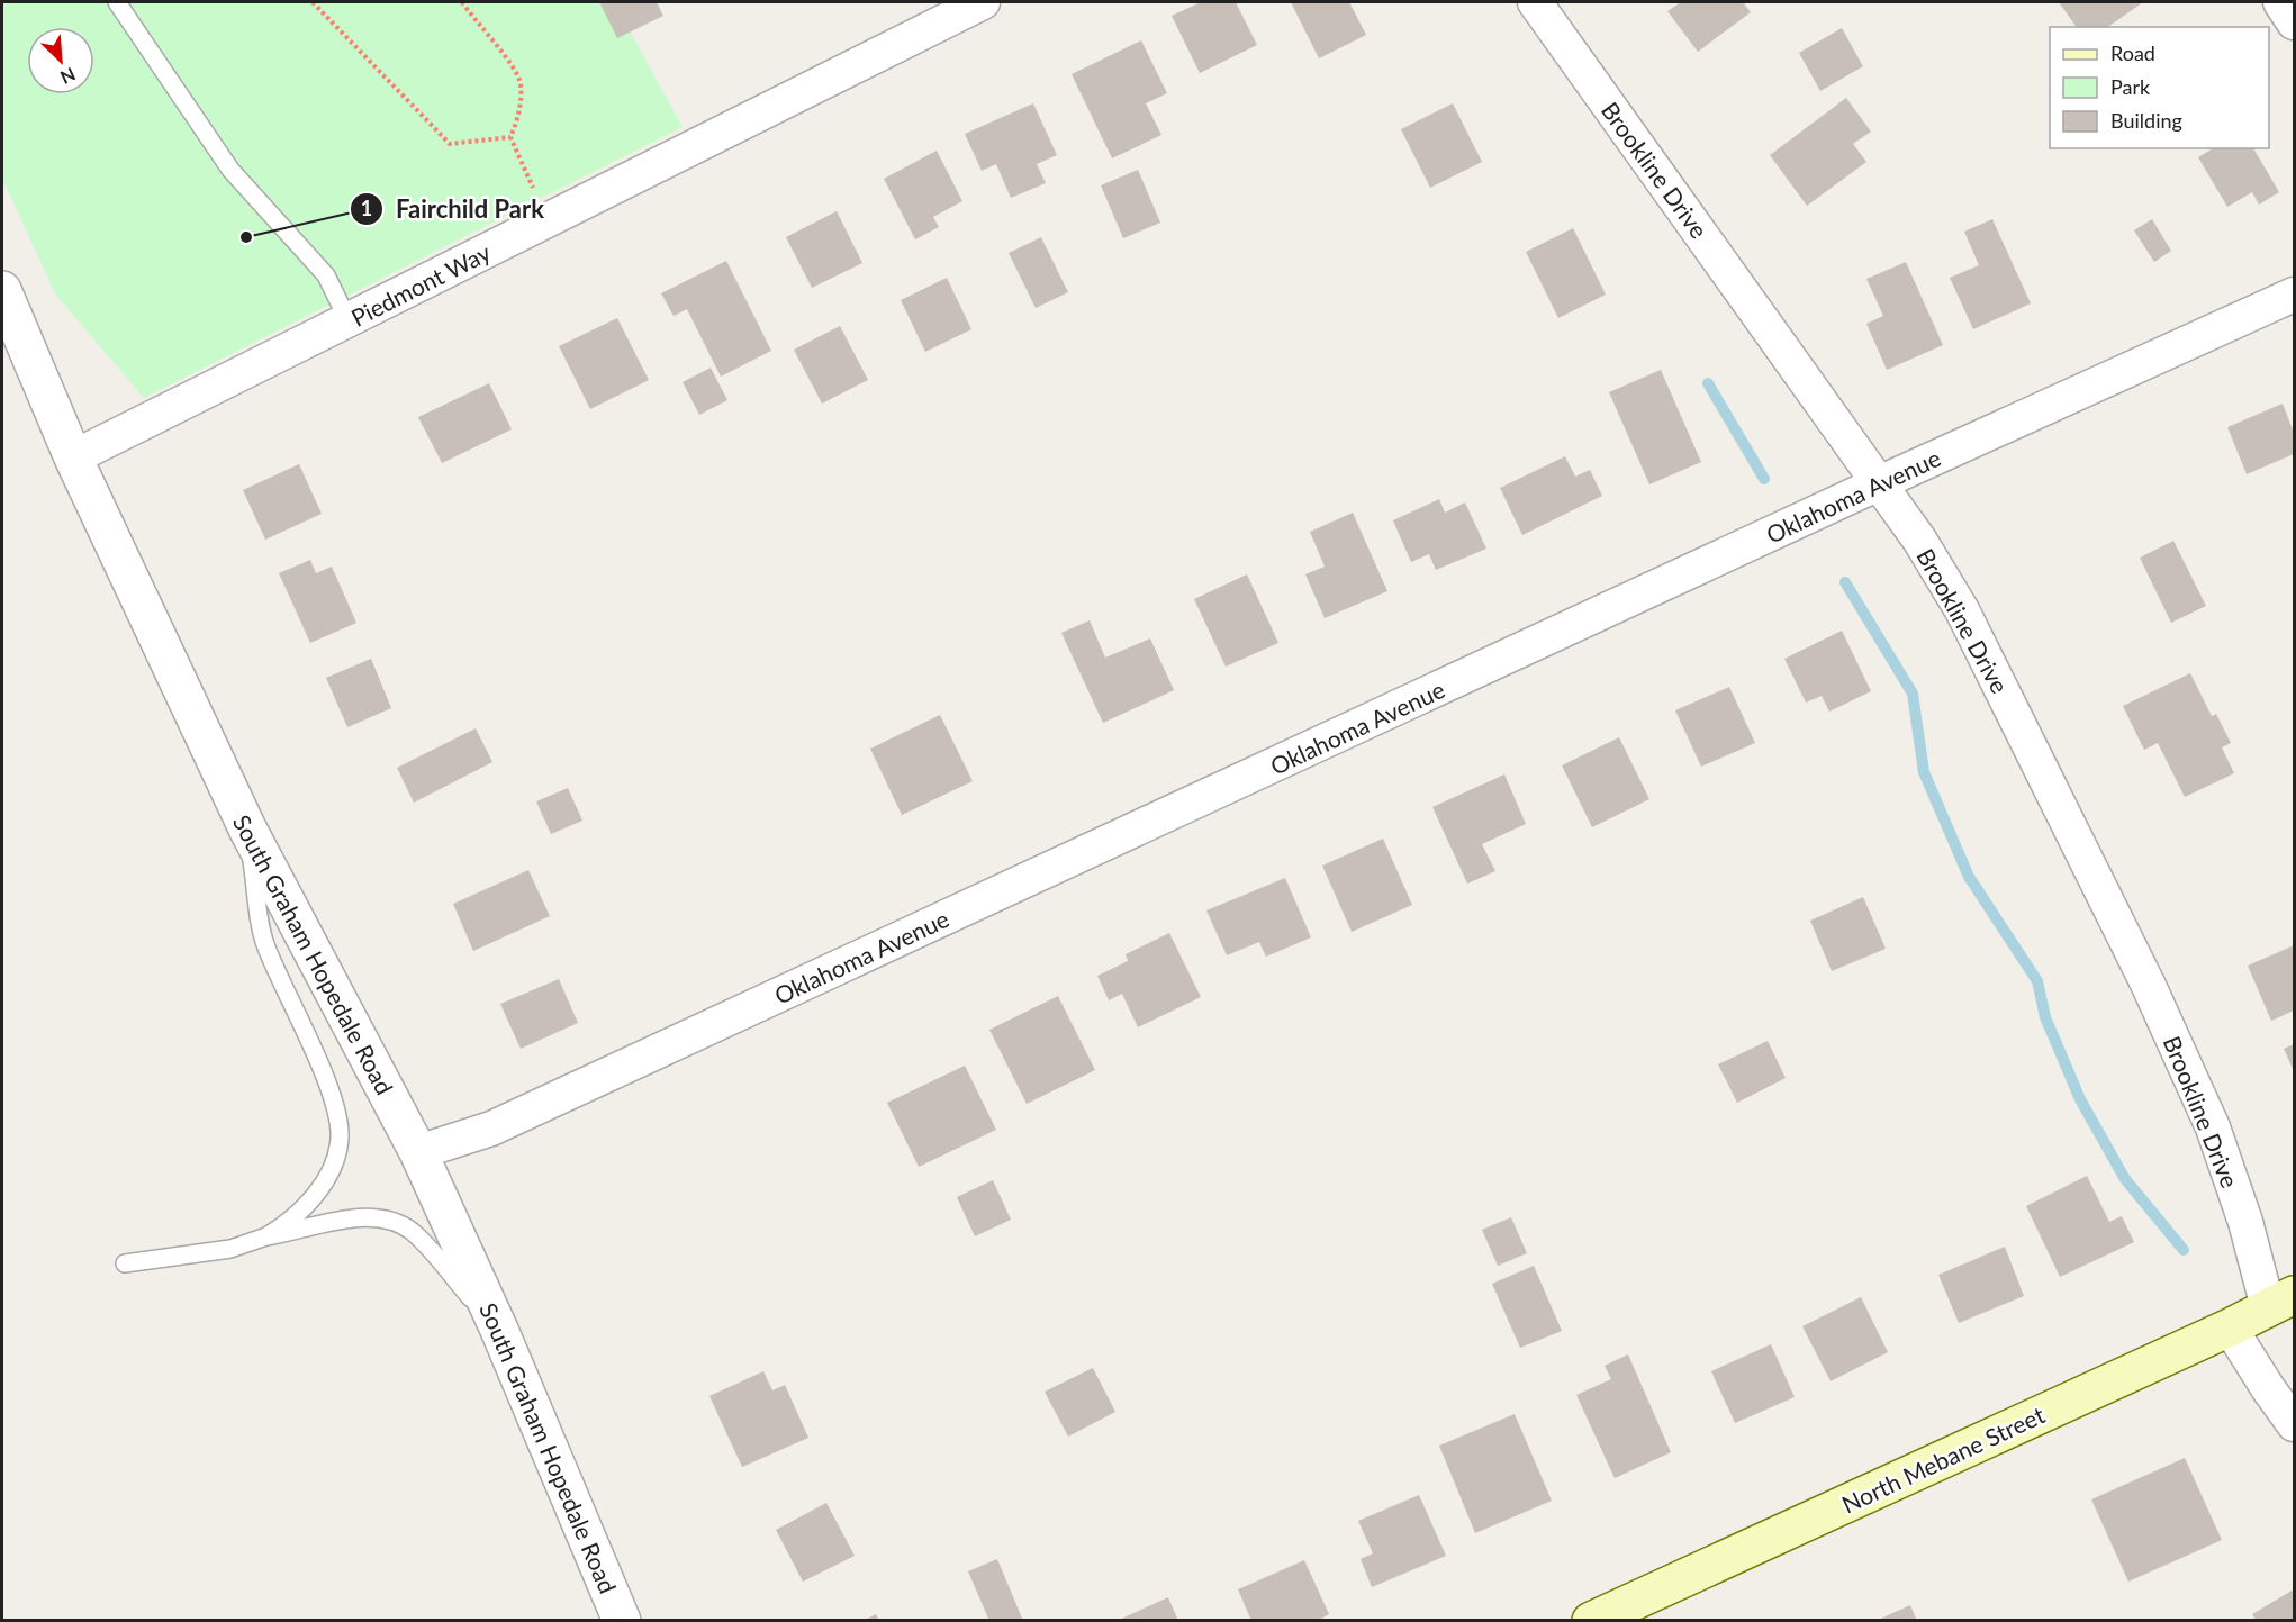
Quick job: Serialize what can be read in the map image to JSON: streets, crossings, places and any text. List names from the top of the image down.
{
  "streets": {
    "main road": ["North Mebane Street"],
    "street": [
      "Brookline Drive",
      "Piedmont Way",
      "Oklahoma Avenue",
      "South Graham Hopedale Road"
    ]
  },
  "crossings": [
    ["Brookline Drive", "Oklahoma Avenue"],
    ["Brookline Drive", "North Mebane Street"],
    ["Piedmont Way", "South Graham Hopedale Road"],
    ["Oklahoma Avenue", "South Graham Hopedale Road"]
  ],
  "places": ["Fairchild Park"],
  "legend": ["Road", "Park", "Building"],
  "north": "bottom right"
}
